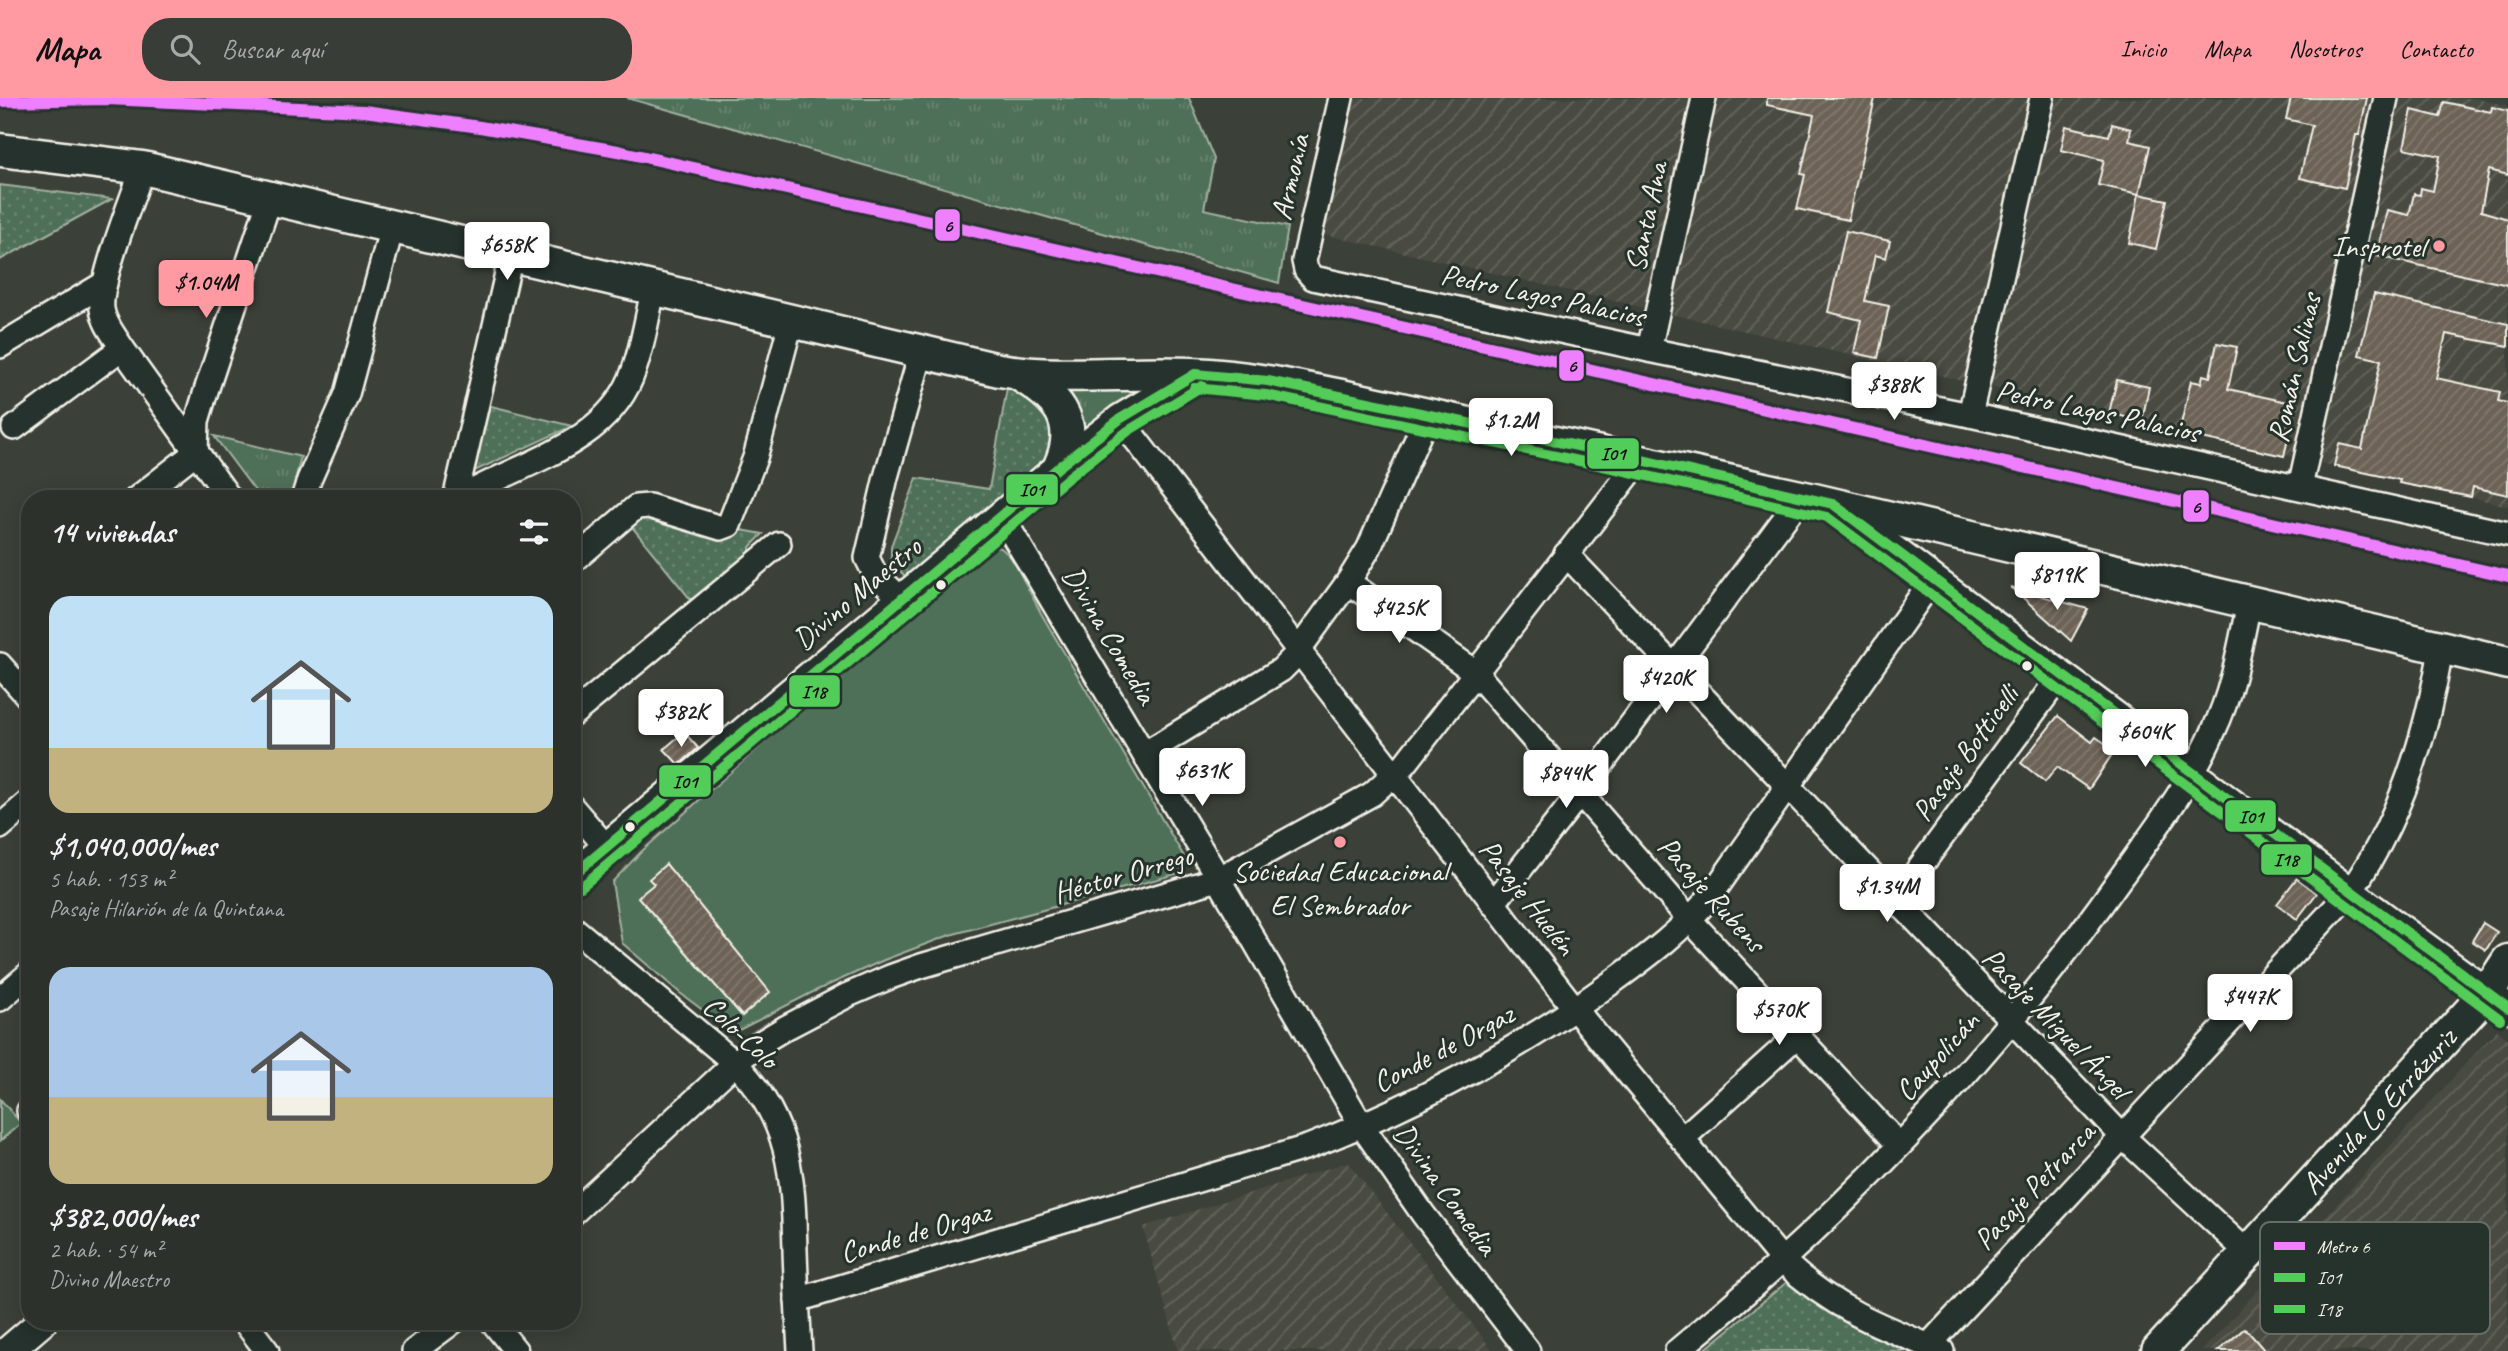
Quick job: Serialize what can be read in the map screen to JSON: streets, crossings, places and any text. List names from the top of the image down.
{
  "streets": {
    "main road": ["Avenida Lo Errázuriz"],
    "street": [
      "Armonía",
      "Santa Ana",
      "Pedro Lagos Palacios",
      "Román Salinas",
      "Divino Maestro",
      "Divina Comedia",
      "Pasaje Botticelli",
      "Héctor Orrego",
      "Pasaje Rubens",
      "Pasaje Huelén",
      "Pasaje Miguel Ángel",
      "Colo-Colo",
      "Conde de Orgaz",
      "Caupolicán",
      "Pasaje Petrarca"
    ]
  },
  "crossings": [
    ["Armonía", "Pedro Lagos Palacios"],
    ["Santa Ana", "Pedro Lagos Palacios"],
    ["Pedro Lagos Palacios", "Román Salinas"],
    ["Divino Maestro", "Divina Comedia"],
    ["Divino Maestro", "Pasaje Huelén"],
    ["Divina Comedia", "Héctor Orrego"],
    ["Divina Comedia", "Conde de Orgaz"],
    ["Pasaje Botticelli", "Pasaje Miguel Ángel"],
    ["Héctor Orrego", "Pasaje Rubens"],
    ["Héctor Orrego", "Pasaje Huelén"],
    ["Héctor Orrego", "Pasaje Miguel Ángel"],
    ["Héctor Orrego", "Colo-Colo"],
    ["Pasaje Rubens", "Conde de Orgaz"],
    ["Pasaje Rubens", "Caupolicán"],
    ["Pasaje Huelén", "Conde de Orgaz"],
    ["Pasaje Huelén", "Caupolicán"],
    ["Pasaje Huelén", "Pasaje Petrarca"],
    ["Pasaje Miguel Ángel", "Conde de Orgaz"],
    ["Pasaje Miguel Ángel", "Caupolicán"],
    ["Pasaje Miguel Ángel", "Avenida Lo Errázuriz"],
    ["Pasaje Miguel Ángel", "Pasaje Petrarca"],
    ["Colo-Colo", "Conde de Orgaz"]
  ],
  "places": ["Insprotel", "Sociedad Educacional El Sembrador"],
  "lines": ["metro line 6", "transit line I01", "transit line I18"],
  "legend": ["Metro 6", "I01", "I18"],
  "page": {
    "header": "Mapa",
    "search": "Buscar aquí",
    "nav": [
      "Inicio",
      "Mapa",
      "Nosotros",
      "Contacto"
    ],
    "price": [
      "$658K",
      "$1.04M",
      "$388K",
      "$1.2M",
      "$819K",
      "$425K",
      "$420K",
      "$382K",
      "$604K",
      "$631K",
      "$844K",
      "$1.34M",
      "$447K",
      "$570K"
    ],
    "heading": "14 viviendas",
    "list": [
      {
        "name": "$1,040,000/mes",
        "note": "5 hab. · 153 m² · Pasaje Hilarión de la Quintana"
      },
      {
        "name": "$382,000/mes",
        "note": "2 hab. · 54 m² · Divino Maestro"
      }
    ]
  }
}
